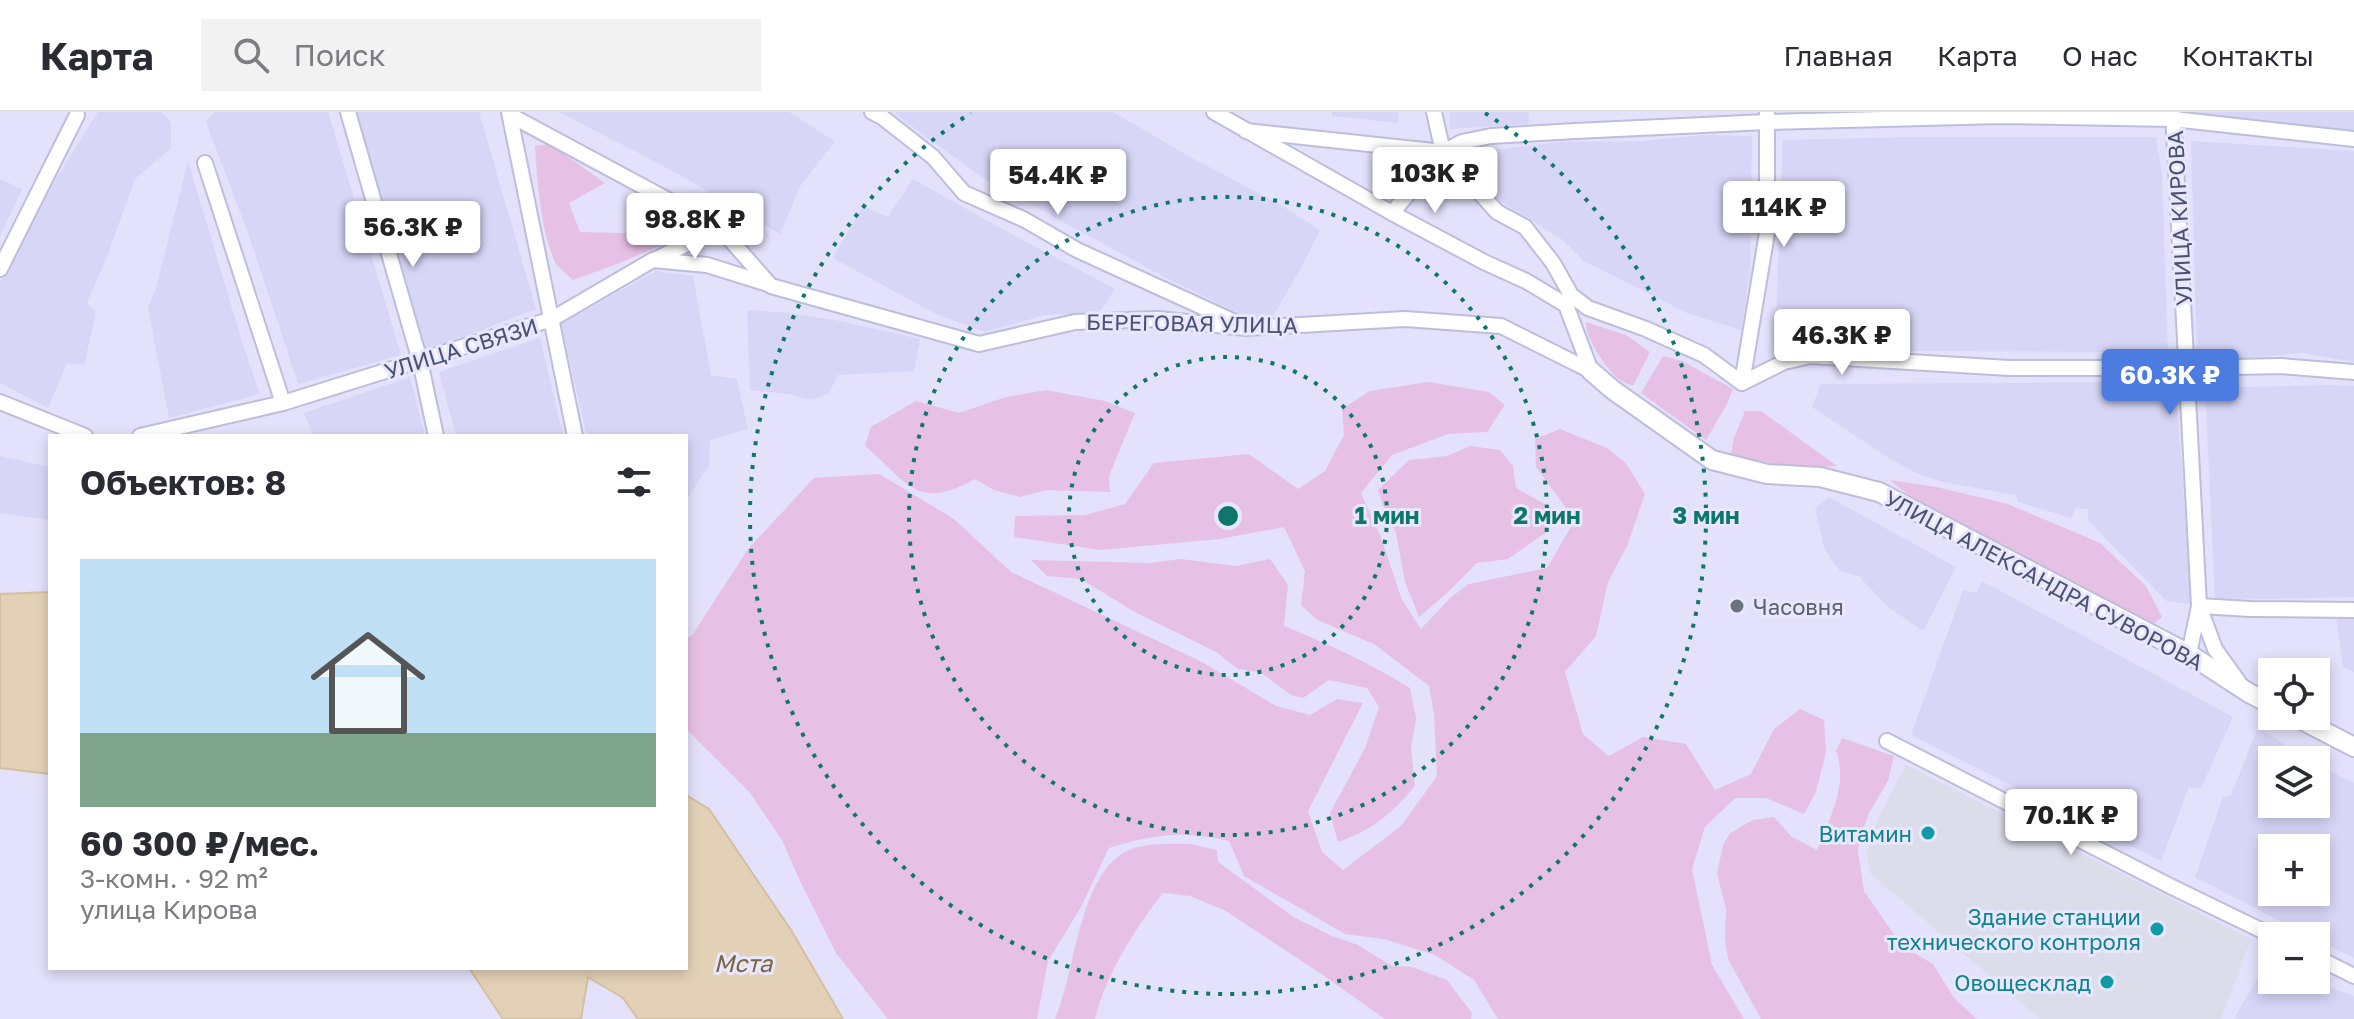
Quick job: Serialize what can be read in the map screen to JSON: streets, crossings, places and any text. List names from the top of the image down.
{
  "streets": {
    "street": [
      "УЛИЦА КИРОВА",
      "БЕРЕГОВАЯ УЛИЦА",
      "УЛИЦА СВЯЗИ",
      "УЛИЦА АЛЕКСАНДРА СУВОРОВА"
    ]
  },
  "crossings": [
    ["УЛИЦА КИРОВА", "УЛИЦА АЛЕКСАНДРА СУВОРОВА"],
    ["БЕРЕГОВАЯ УЛИЦА", "УЛИЦА АЛЕКСАНДРА СУВОРОВА"]
  ],
  "water": ["Мста"],
  "places": [
    "Часовня",
    "Витамин",
    "Здание станции технического контроля",
    "Овощесклад"
  ],
  "page": {
    "header": "Карта",
    "search": "Поиск",
    "nav": [
      "Главная",
      "Карта",
      "О нас",
      "Контакты"
    ],
    "price": [
      "103K ₽",
      "54.4K ₽",
      "114K ₽",
      "98.8K ₽",
      "56.3K ₽",
      "46.3K ₽",
      "60.3K ₽",
      "70.1K ₽"
    ],
    "heading": "Объектов: 8",
    "list": [
      {
        "name": "60 300 ₽/мес.",
        "note": "3-комн. · 92 m² · улица Кирова"
      }
    ],
    "map_buttons": ["+", "−"]
  },
  "rings": ["1 мин", "2 мин", "3 мин"]
}
